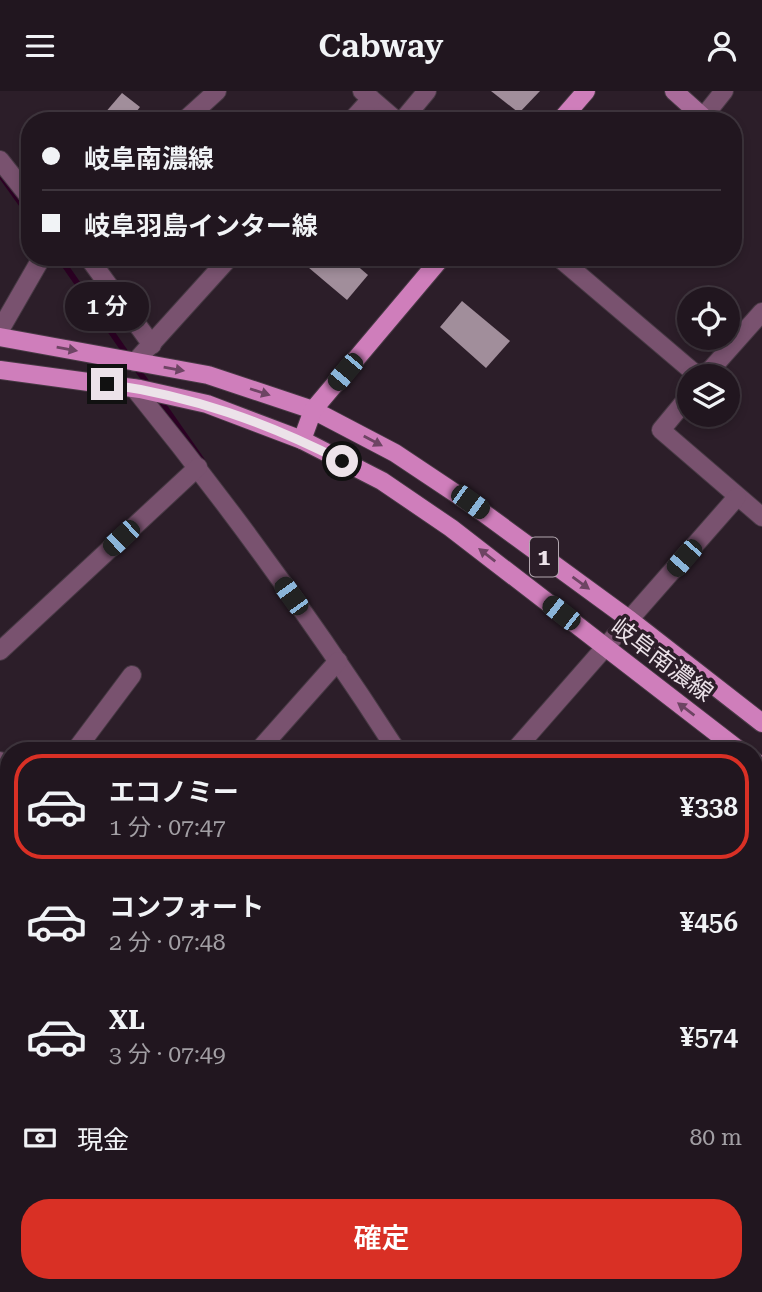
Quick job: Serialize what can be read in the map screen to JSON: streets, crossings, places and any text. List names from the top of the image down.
{
  "streets": {
    "main road": ["1", "岐阜南濃線"]
  },
  "page": {
    "header": "Cabway",
    "banner": ["岐阜南濃線", "岐阜羽島インター線"],
    "bubble": "1 分",
    "list": [
      {
        "name": "エコノミー",
        "note": "1 分 · 07:47",
        "value": "¥338"
      },
      {
        "name": "コンフォート",
        "note": "2 分 · 07:48",
        "value": "¥456"
      },
      {
        "name": "XL",
        "note": "3 分 · 07:49",
        "value": "¥574"
      }
    ],
    "pay": ["現金", "80 m"],
    "buttons": "確定"
  }
}
